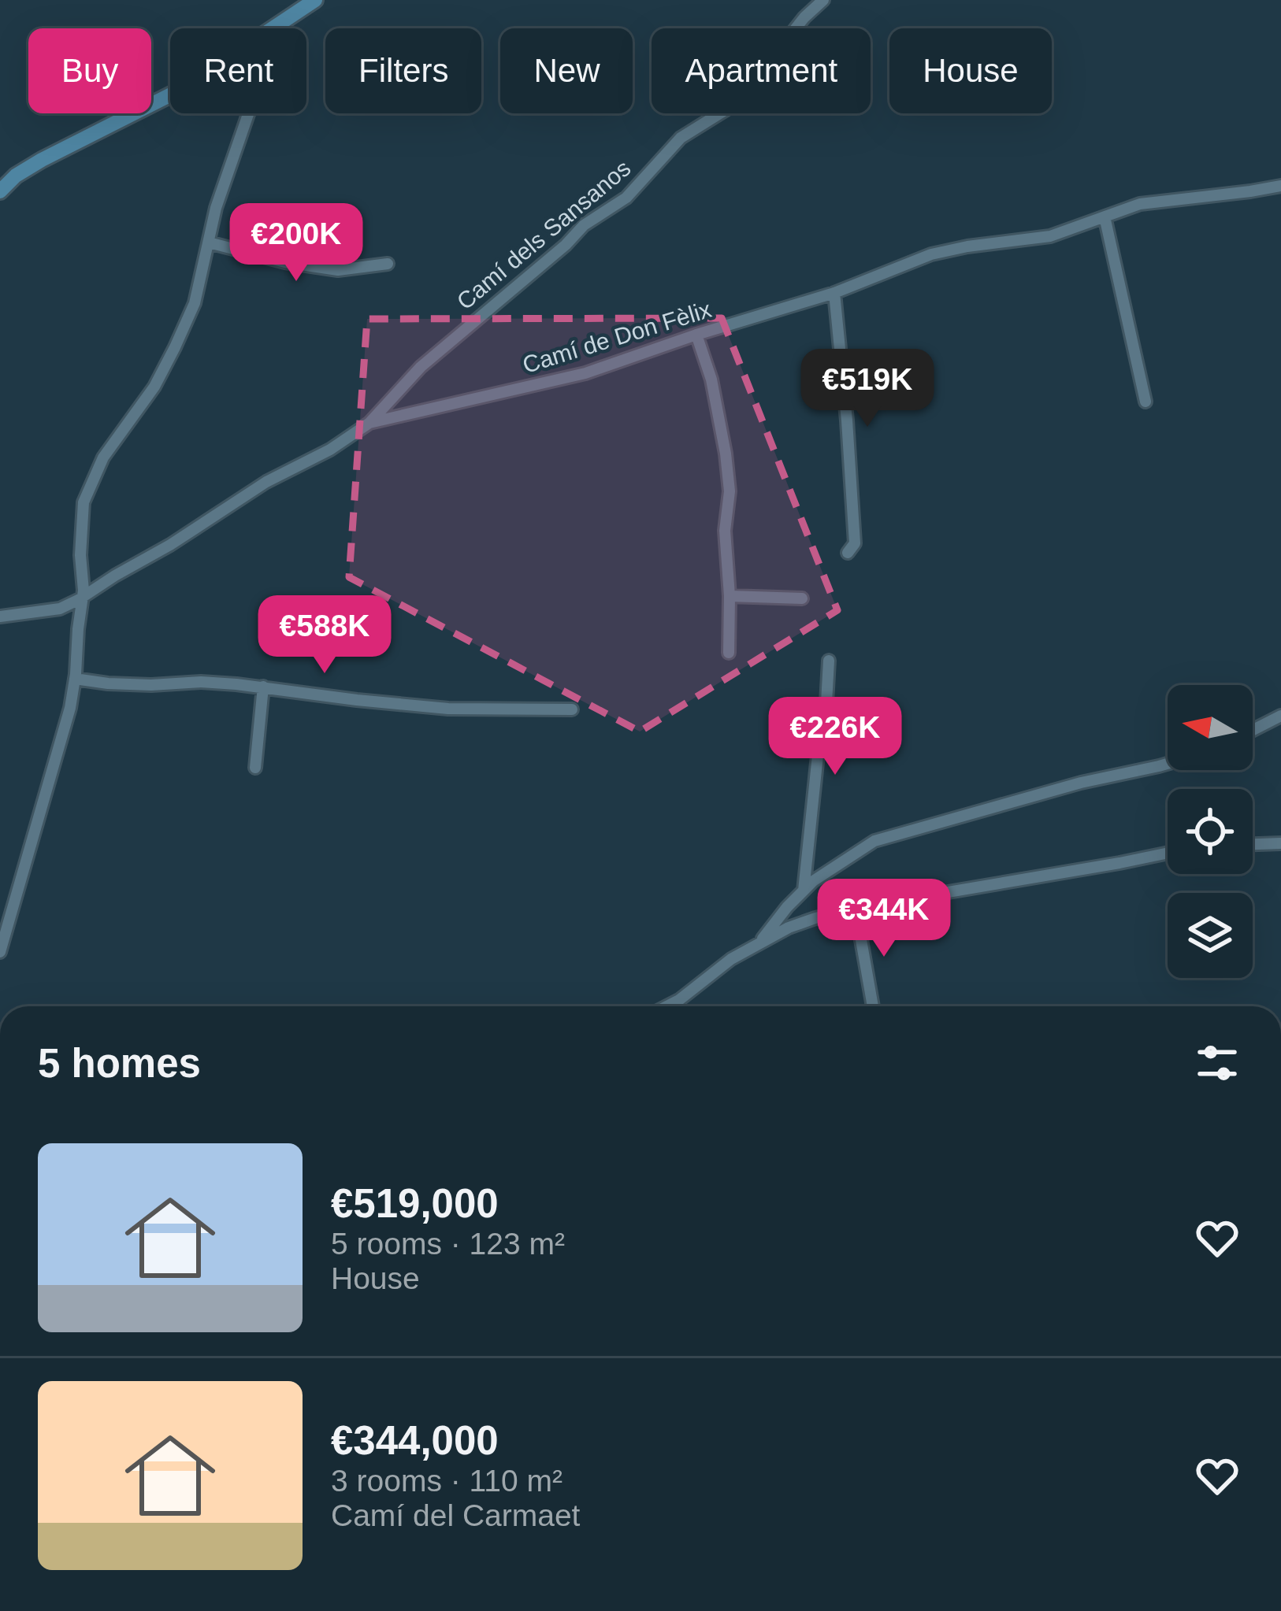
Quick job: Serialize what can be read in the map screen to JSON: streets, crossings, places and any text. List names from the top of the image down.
{
  "streets": {
    "street": ["Camí dels Sansanos", "Camí de Don Fèlix"]
  },
  "crossings": [
    ["Camí dels Sansanos", "Camí de Don Fèlix"]
  ],
  "north": "left",
  "page": {
    "chip": [
      "Buy",
      "Rent",
      "Filters",
      "New",
      "Apartment",
      "House"
    ],
    "price": [
      "€200K",
      "€519K",
      "€588K",
      "€226K",
      "€344K"
    ],
    "heading": "5 homes",
    "list": [
      {
        "name": "€519,000",
        "note": "5 rooms · 123 m² · House"
      },
      {
        "name": "€344,000",
        "note": "3 rooms · 110 m² · Camí del Carmaet"
      }
    ]
  }
}
